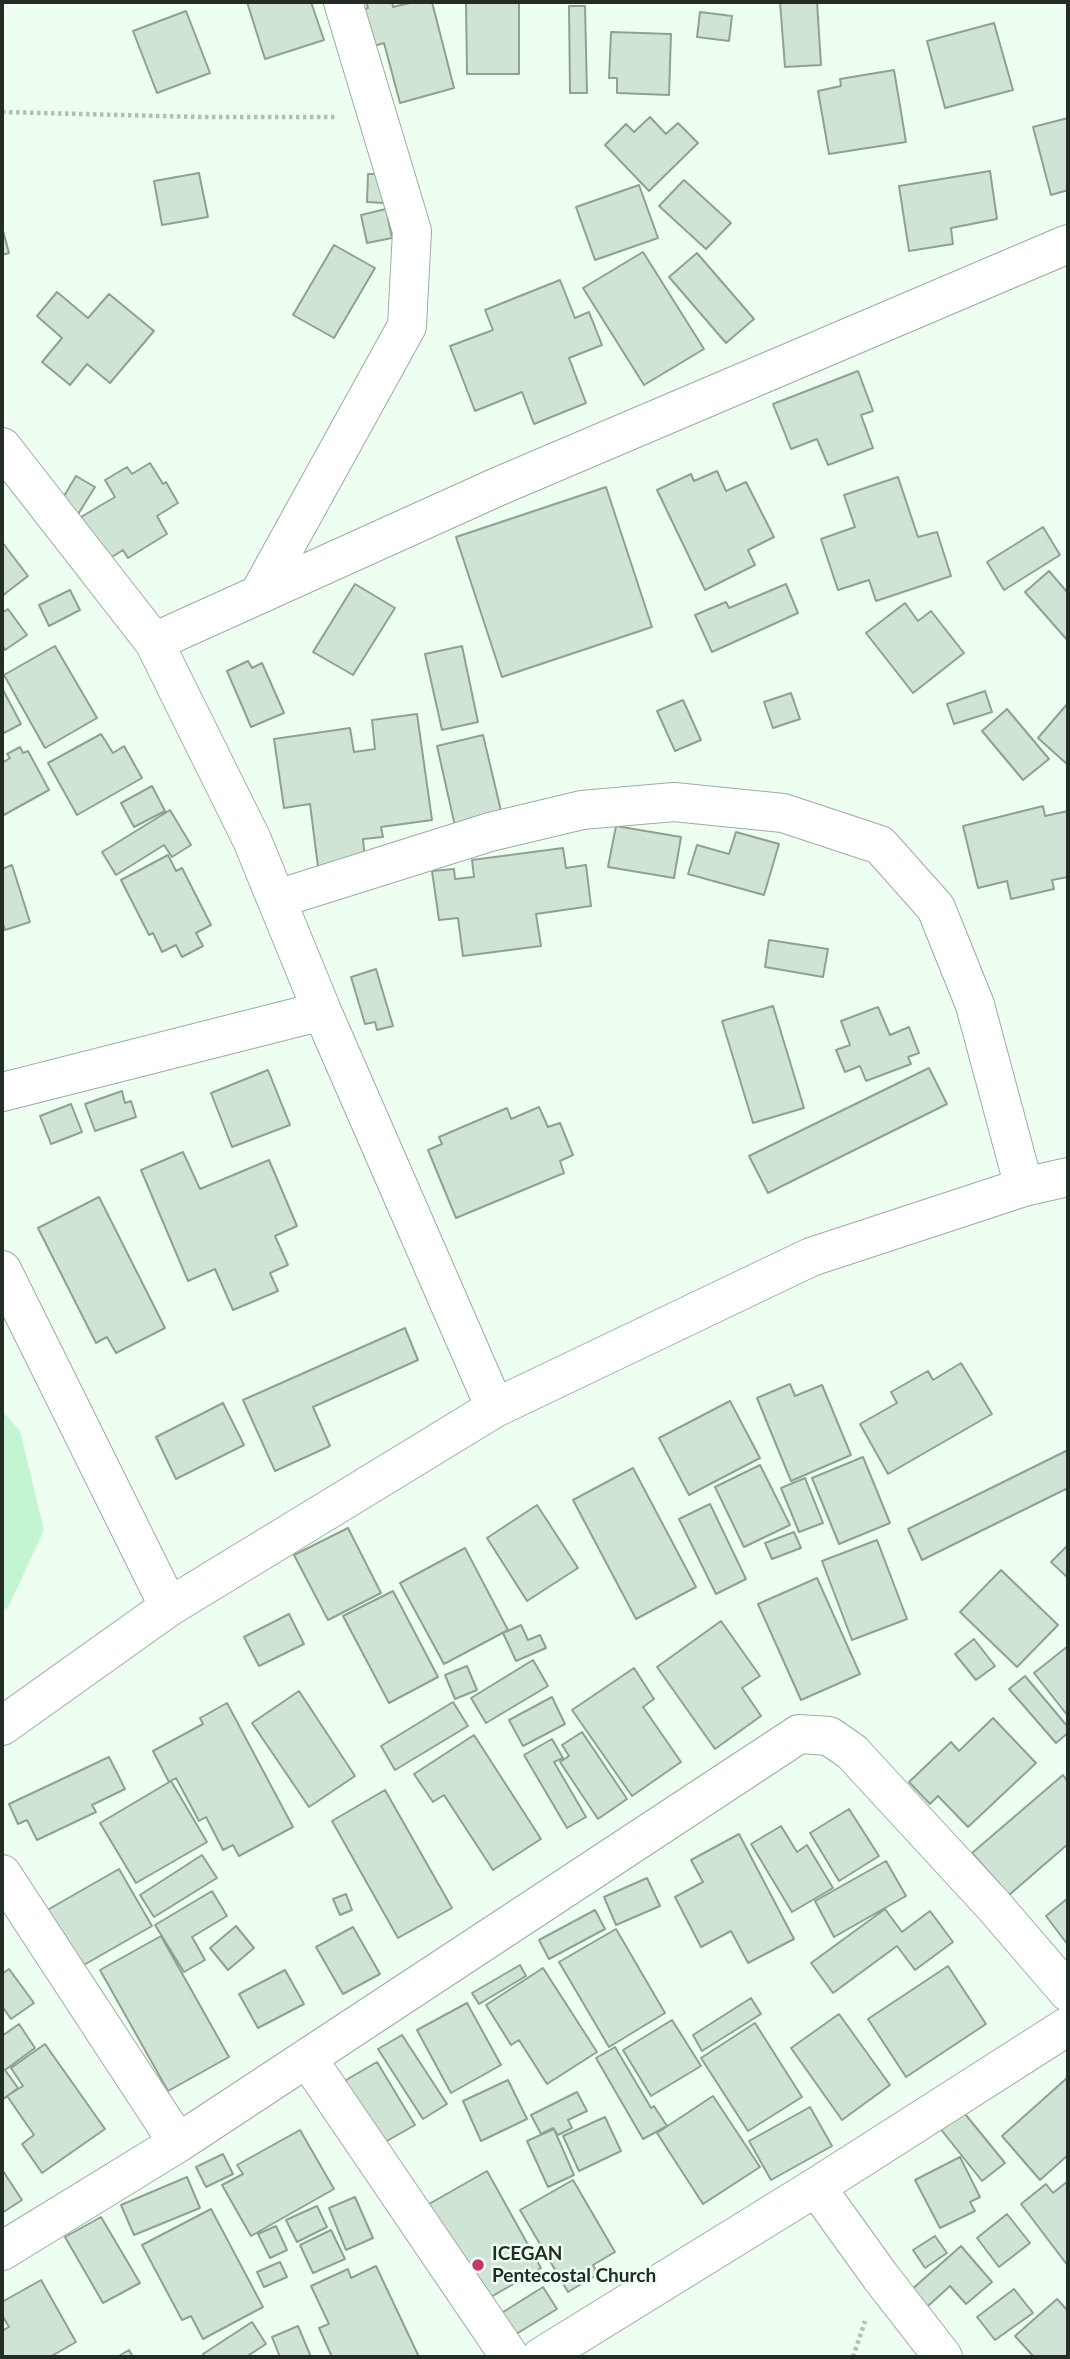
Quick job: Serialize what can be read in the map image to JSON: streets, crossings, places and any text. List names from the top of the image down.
{
  "places": ["ICEGAN Pentecostal Church"]
}
